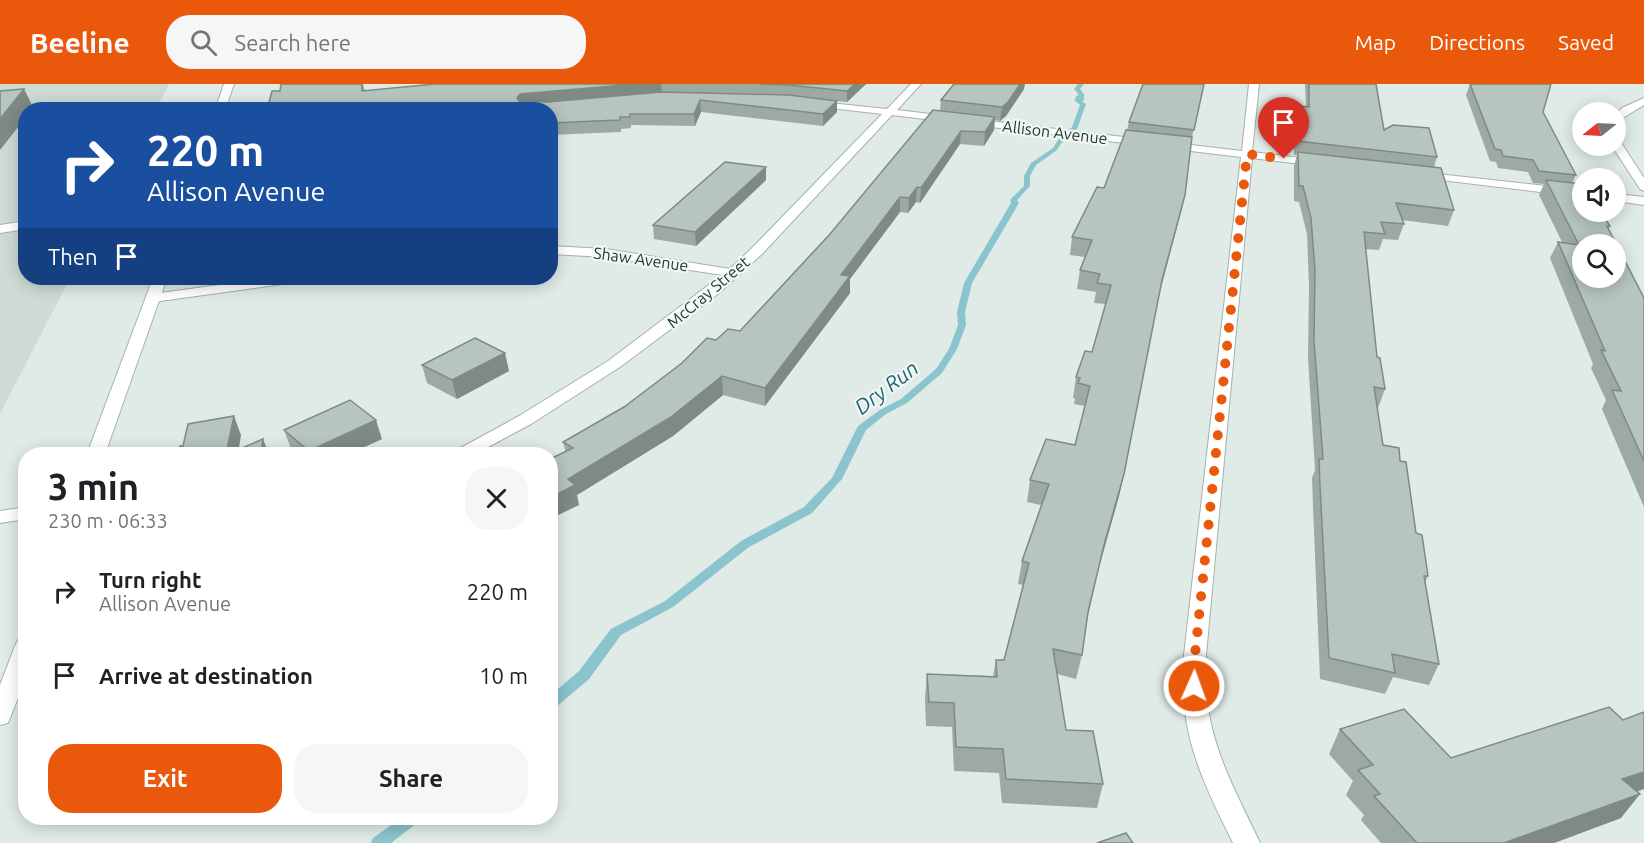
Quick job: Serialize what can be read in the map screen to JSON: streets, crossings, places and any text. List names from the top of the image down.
{
  "streets": {
    "street": ["Allison Avenue", "Shaw Avenue", "McCray Street"]
  },
  "crossings": [
    ["Allison Avenue", "McCray Street"],
    ["Shaw Avenue", "McCray Street"]
  ],
  "water": ["Dry Run"],
  "north": "left",
  "page": {
    "header": "Beeline",
    "search": "Search here",
    "nav": ["Map", "Directions", "Saved"],
    "turn": ["220 m", "Allison Avenue"],
    "then": "Then",
    "heading": ["3 min", "230 m · 06:33"],
    "list": [
      {
        "name": "Turn right",
        "note": "Allison Avenue",
        "value": "220 m"
      },
      {
        "name": "Arrive at destination",
        "value": "10 m"
      }
    ],
    "buttons": ["Exit", "Share"]
  }
}
